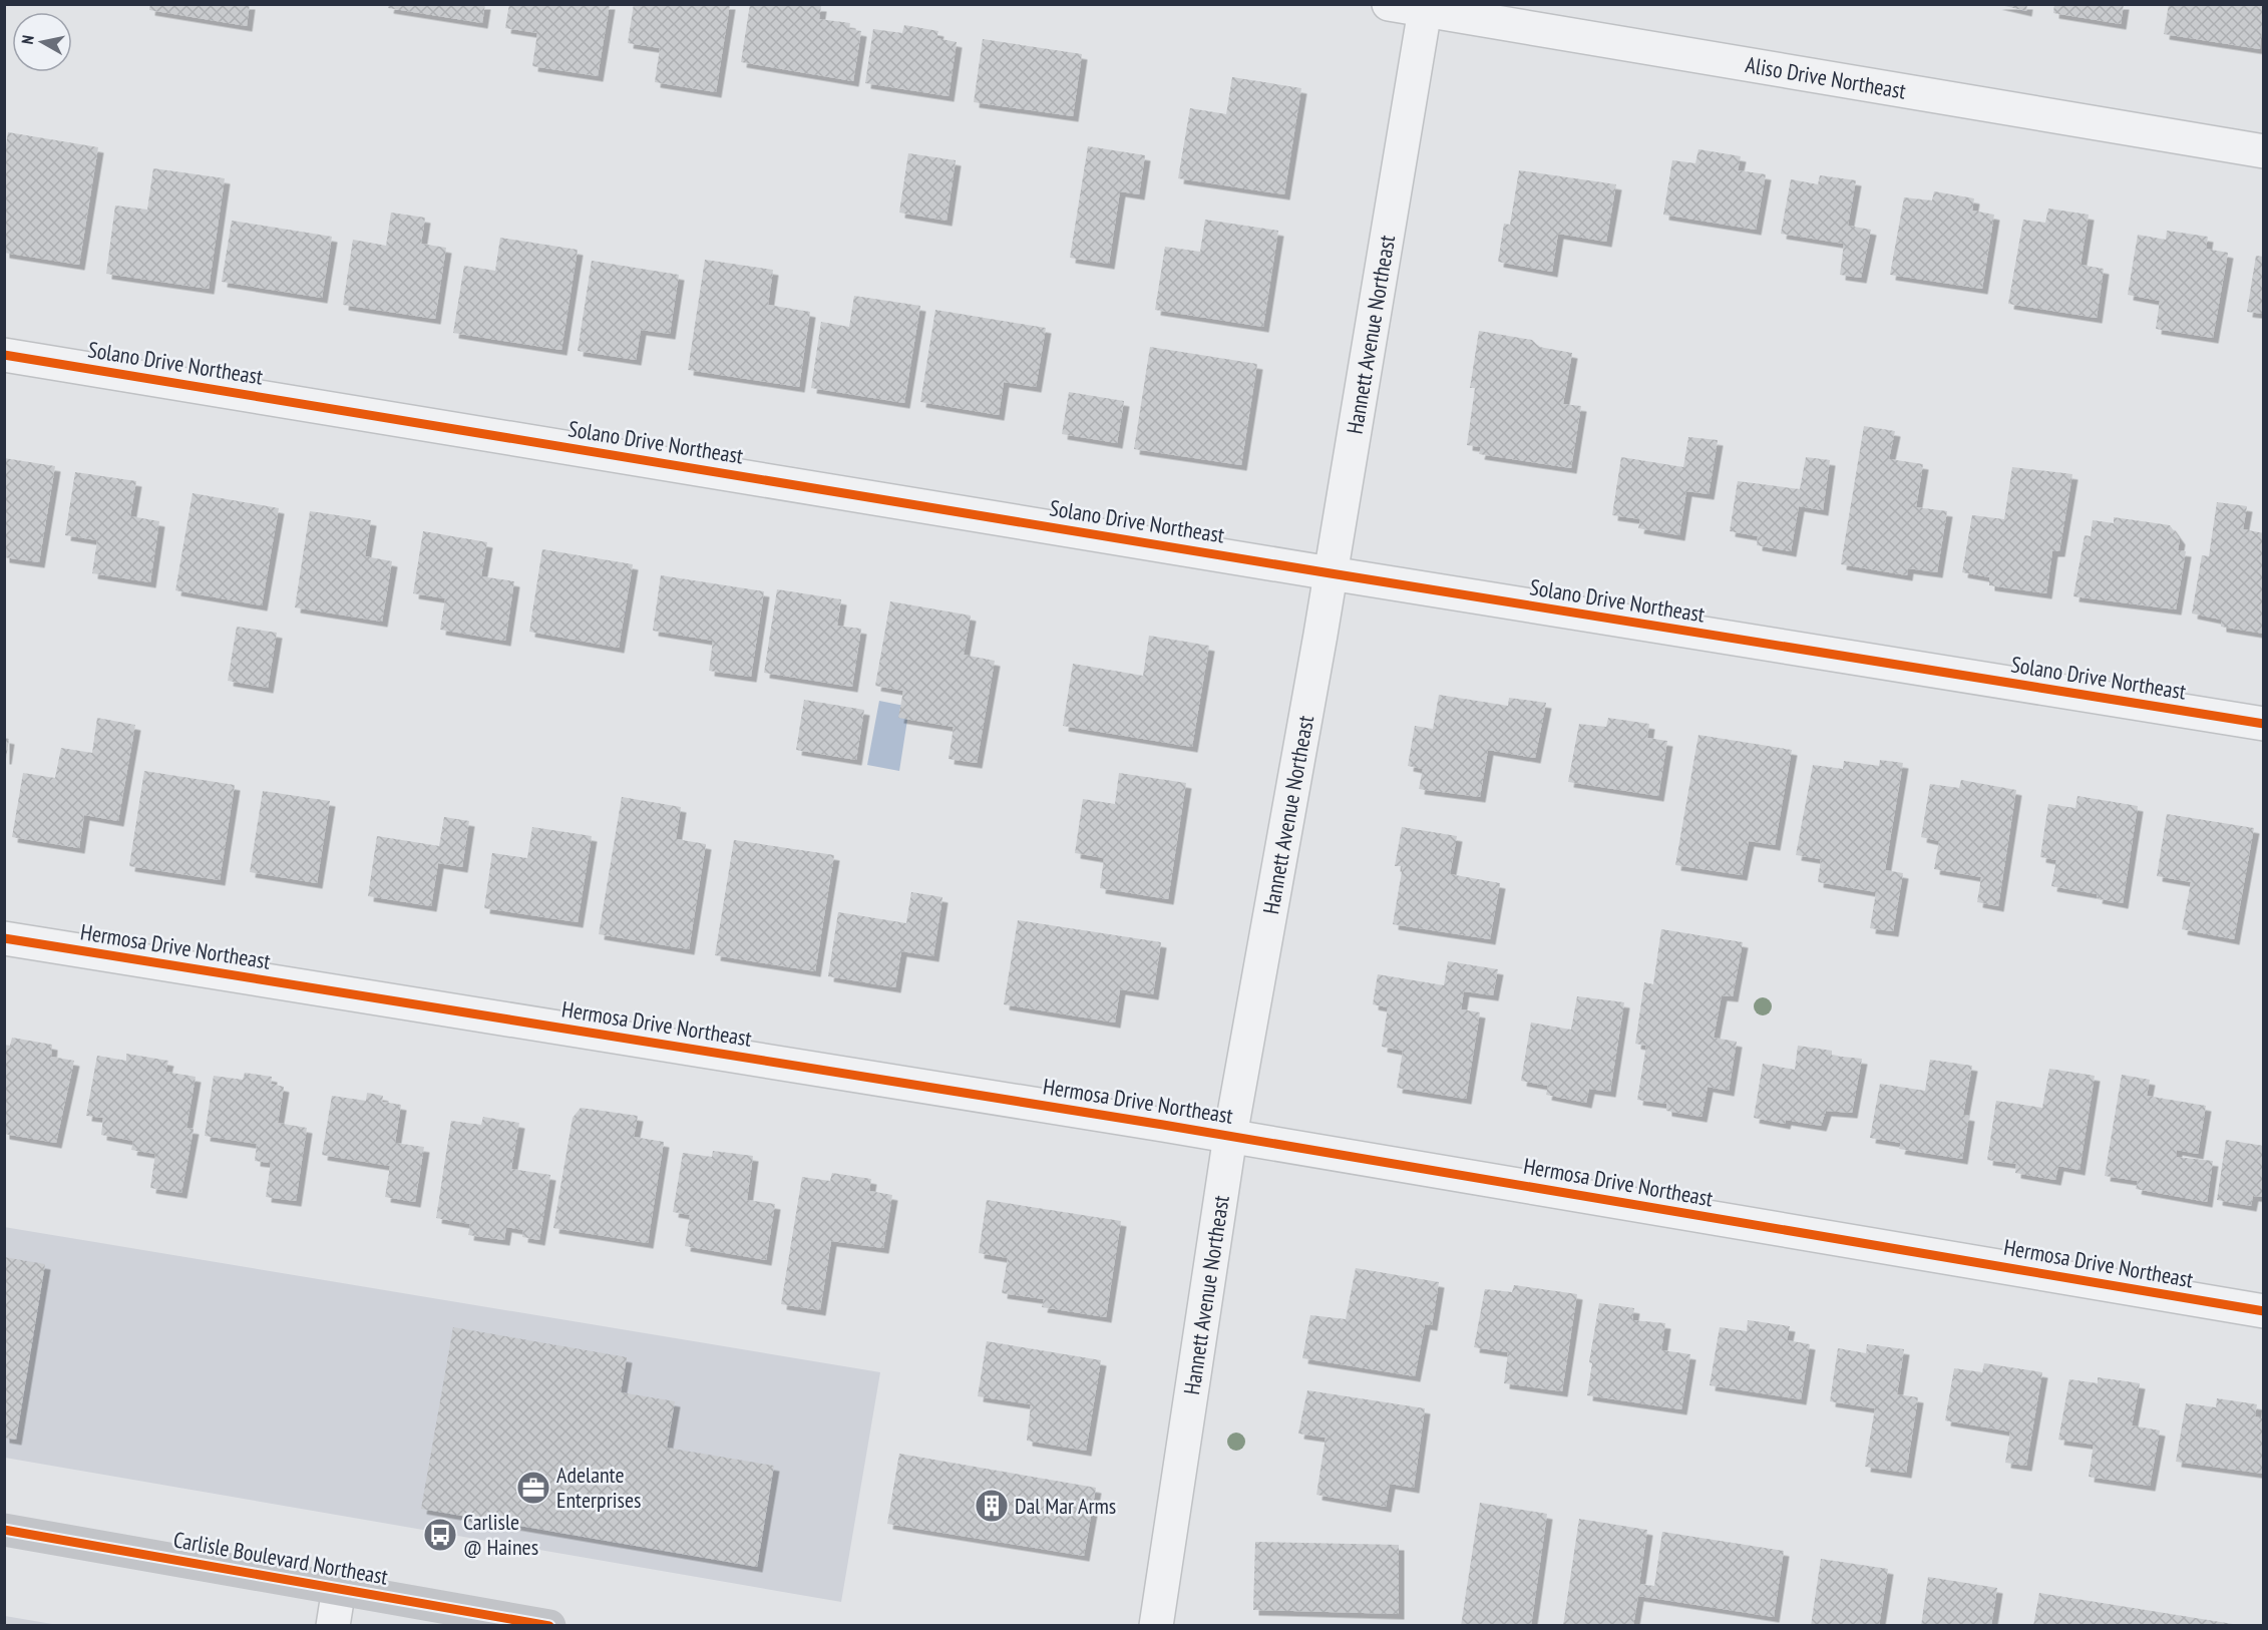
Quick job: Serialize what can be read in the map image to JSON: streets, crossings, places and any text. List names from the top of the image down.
{
  "streets": {
    "main road": ["Carlisle Boulevard Northeast"],
    "street": [
      "Aliso Drive Northeast",
      "Hannett Avenue Northeast",
      "Solano Drive Northeast",
      "Hermosa Drive Northeast"
    ]
  },
  "crossings": [
    ["Aliso Drive Northeast", "Hannett Avenue Northeast"],
    ["Hannett Avenue Northeast", "Solano Drive Northeast"],
    ["Hannett Avenue Northeast", "Hermosa Drive Northeast"]
  ],
  "places": {
    "office": ["Adelante Enterprises"],
    "building": ["Dal Mar Arms"],
    "bus stop": ["Carlisle @ Haines"]
  },
  "north": "left"
}
